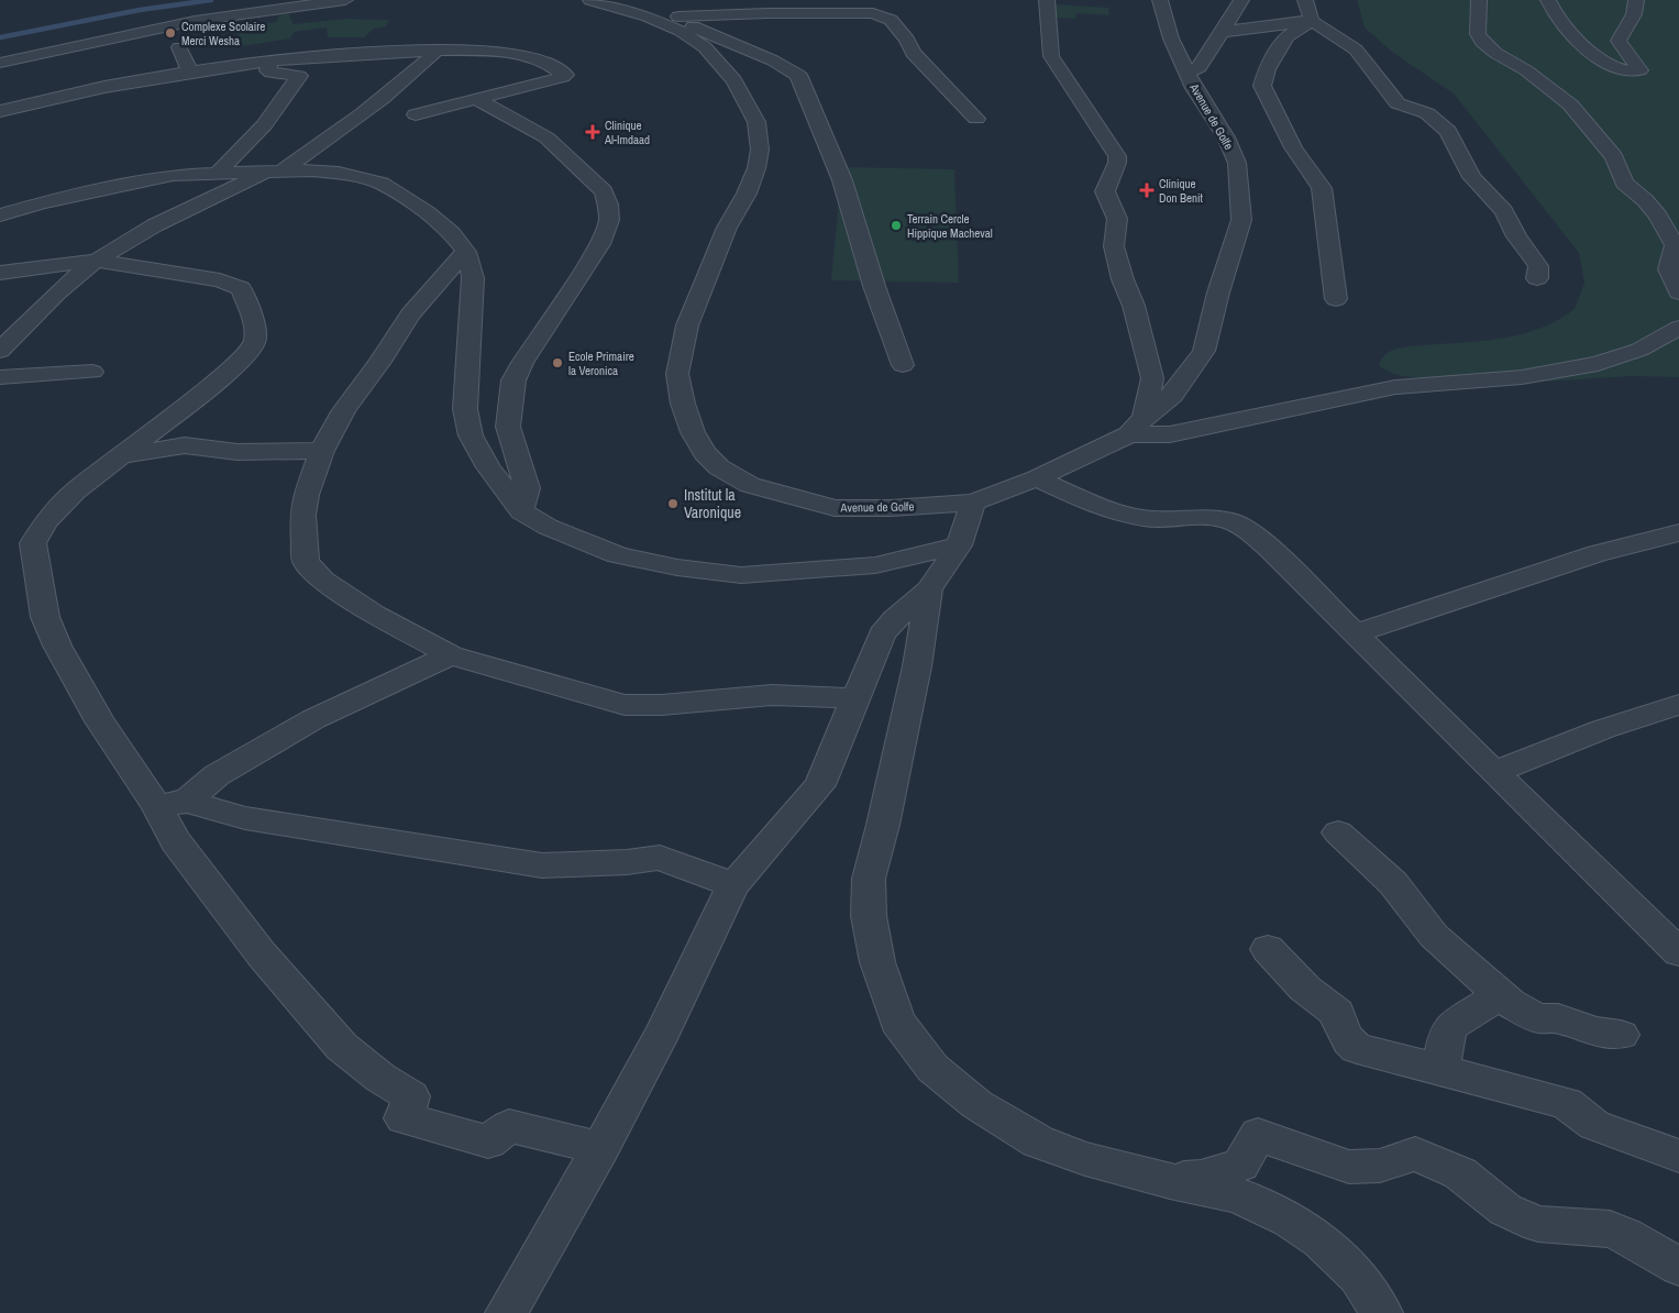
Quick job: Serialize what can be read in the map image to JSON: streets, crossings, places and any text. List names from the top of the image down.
{
  "streets": {
    "street": ["Avenue de Golfe"]
  },
  "places": {
    "other": [
      "Complexe Scolaire Merci Wesha",
      "Terrain Cercle Hippique Macheval",
      "Ecole Primaire la Veronica",
      "Institut la Varonique"
    ],
    "health": ["Clinique Al-Imdaad", "Clinique Don Benit"]
  }
}
